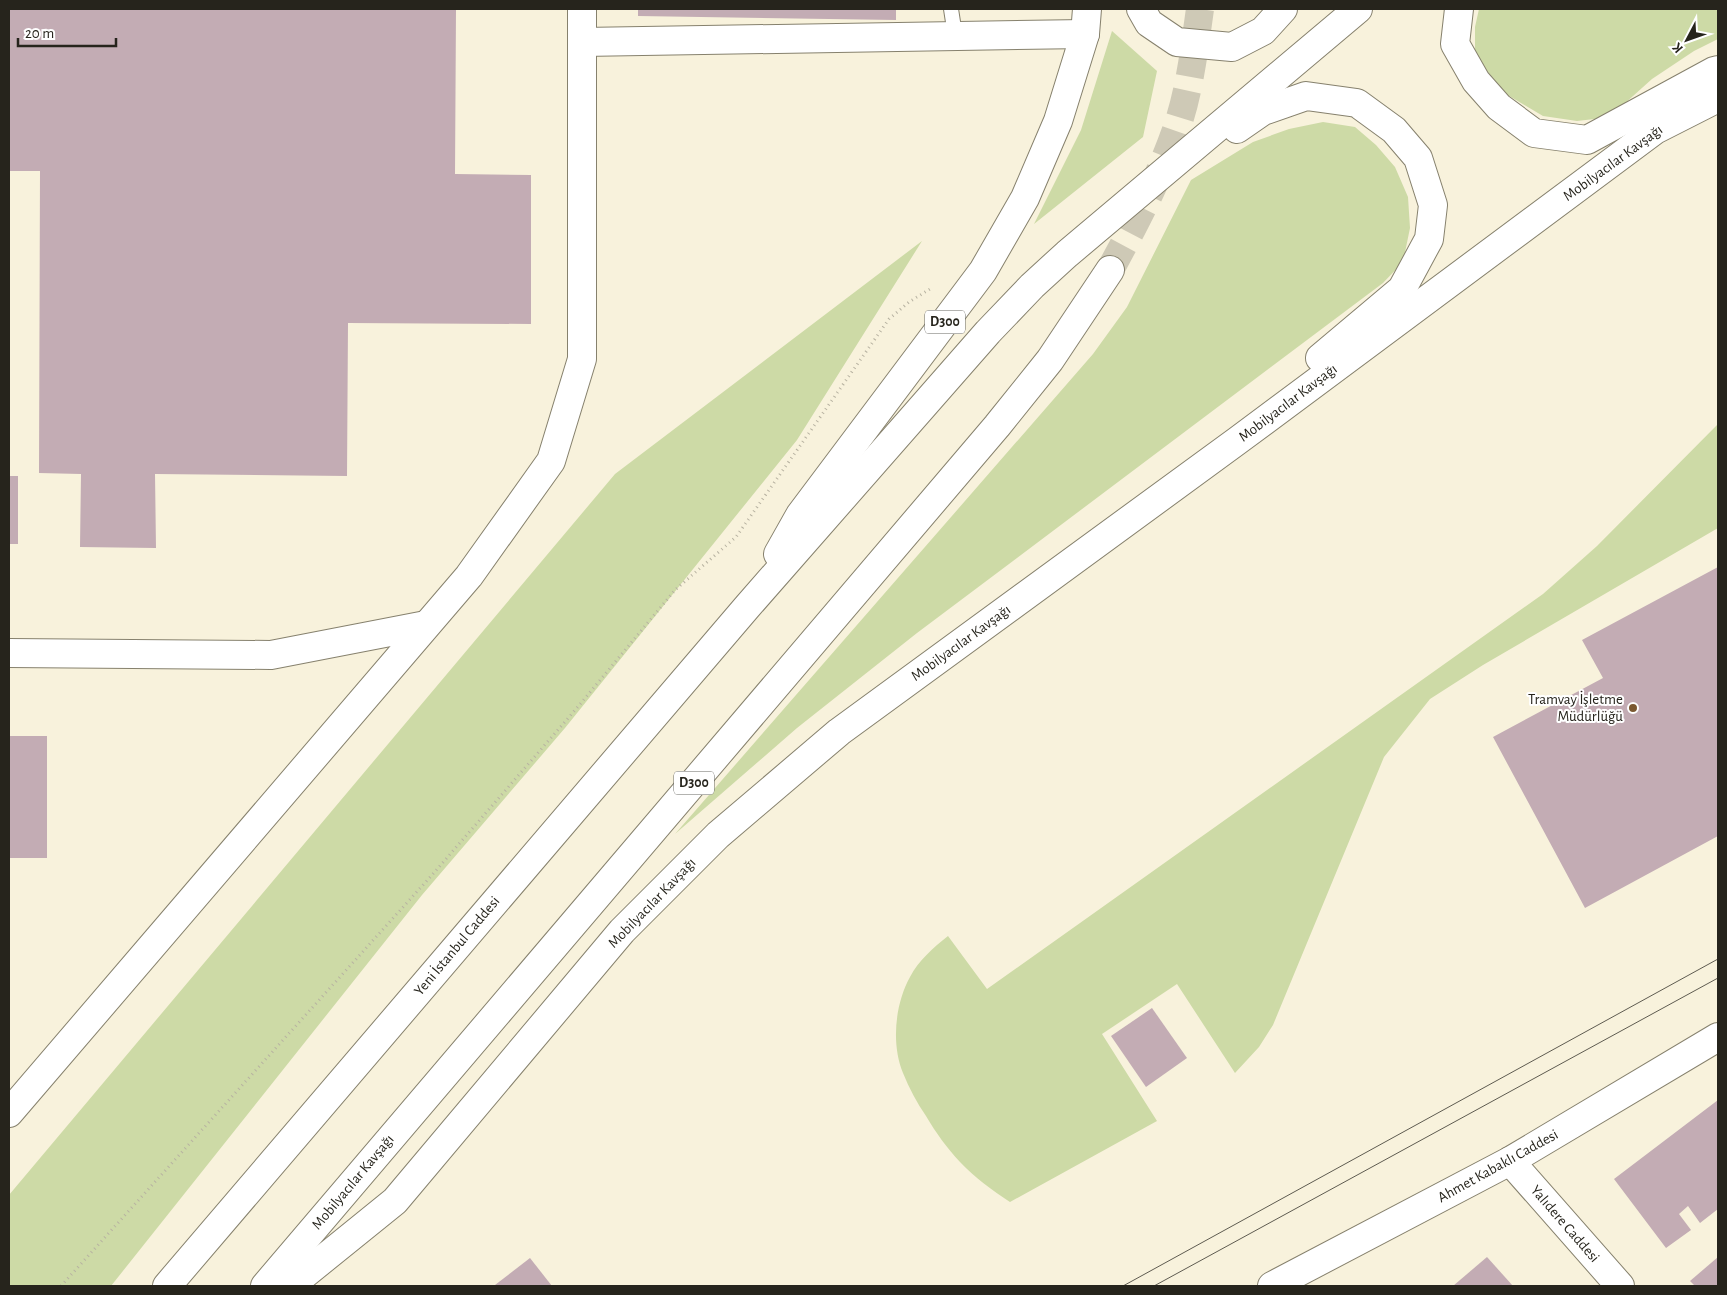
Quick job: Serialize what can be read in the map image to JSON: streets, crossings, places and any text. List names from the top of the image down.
{
  "streets": {
    "main road": [
      "Mobilyacılar Kavşağı",
      "D300",
      "Yeni İstanbul Caddesi",
      "Ahmet Kabaklı Caddesi",
      "Yalıdere Caddesi"
    ]
  },
  "crossings": [
    ["D300", "Yeni İstanbul Caddesi"],
    ["Ahmet Kabaklı Caddesi", "Yalıdere Caddesi"]
  ],
  "places": ["Tramvay İşletme Müdürlüğü"],
  "scale_bar": "20 m",
  "north": "bottom left"
}
